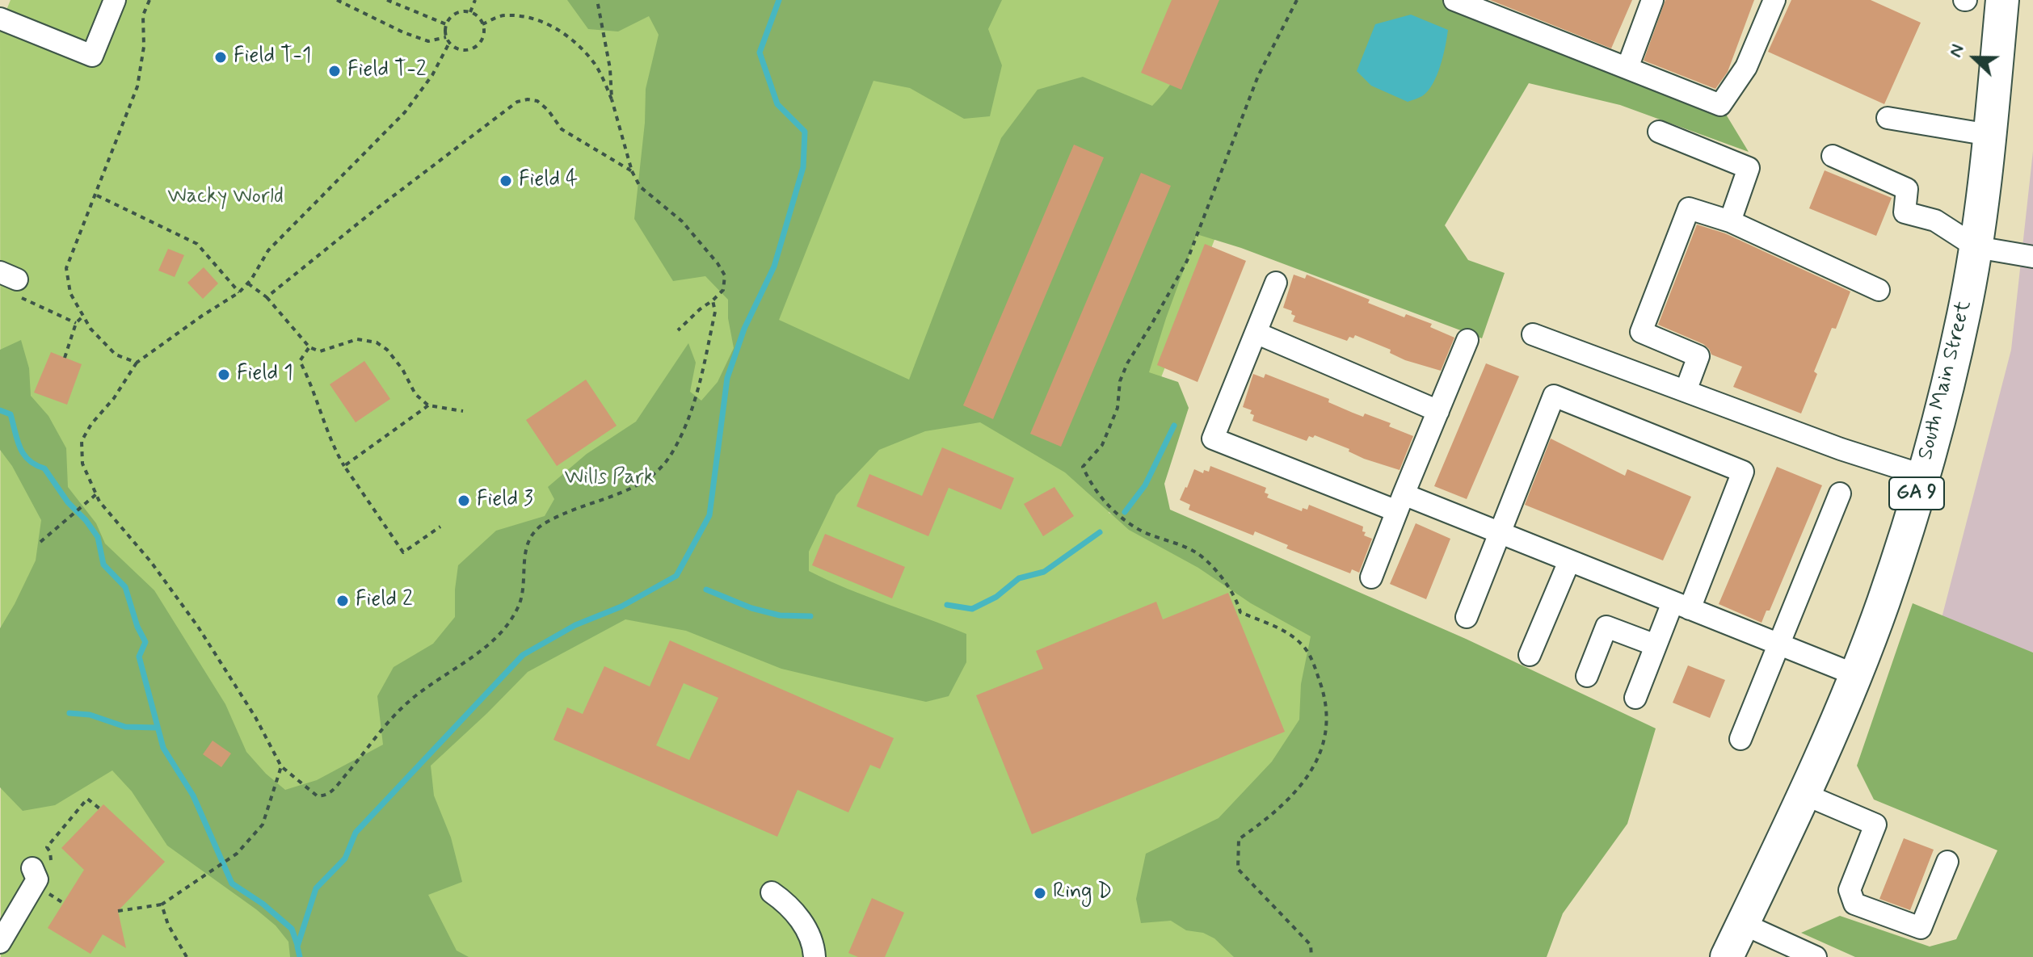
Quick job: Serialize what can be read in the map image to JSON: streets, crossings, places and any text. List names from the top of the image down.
{
  "streets": {
    "highway": ["South Main Street", "GA 9"]
  },
  "parks": ["Wacky World", "Wills Park"],
  "places": [
    "Field T-1",
    "Field T-2",
    "Field 4",
    "Field 1",
    "Field 3",
    "Field 2",
    "Ring D"
  ],
  "north": "left"
}
